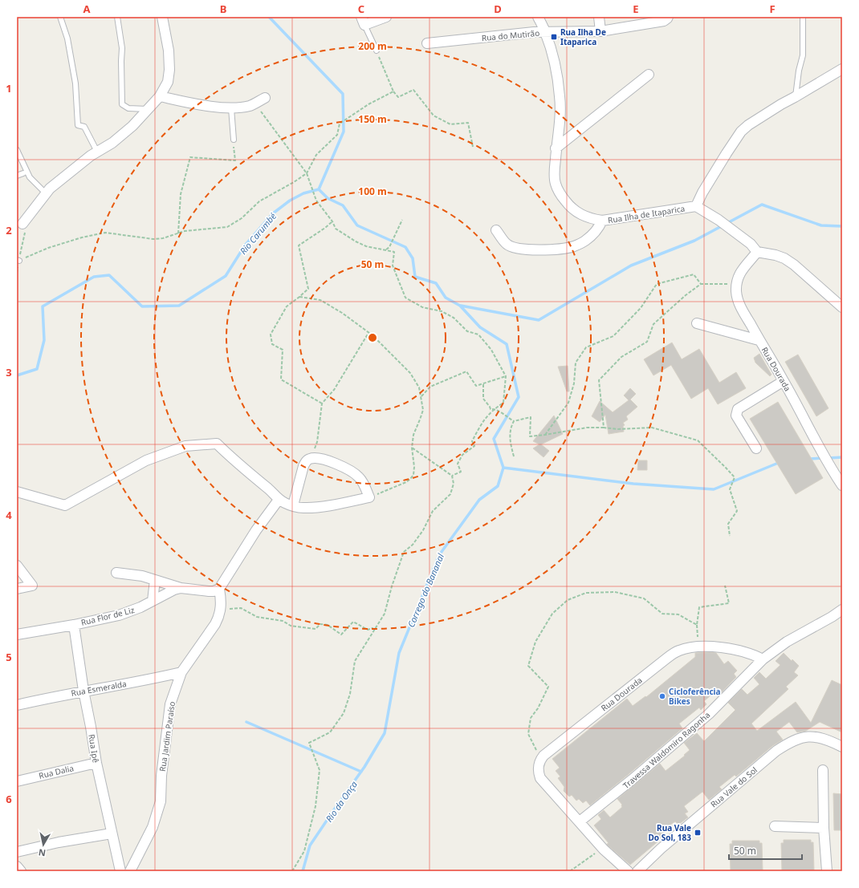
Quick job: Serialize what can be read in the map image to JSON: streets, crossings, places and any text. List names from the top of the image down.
{
  "streets": {
    "street": [
      "Rua do Mutirão",
      "Rua Ilha de Itaparica",
      "Rua Dourada",
      "Rua Flor de Liz",
      "Rua Esmeralda",
      "Rua Jardim Paraíso",
      "Rua Ipê",
      "Travessa Waldomiro Ragonha",
      "Rua Dalia",
      "Rua Vale do Sol"
    ]
  },
  "crossings": [
    ["Rua do Mutirão", "Rua Ilha de Itaparica"],
    ["Rua Ilha de Itaparica", "Rua Dourada"],
    ["Rua Dourada", "Travessa Waldomiro Ragonha"],
    ["Rua Flor de Liz", "Rua Jardim Paraíso"],
    ["Rua Flor de Liz", "Rua Ipê"],
    ["Rua Esmeralda", "Rua Jardim Paraíso"],
    ["Rua Esmeralda", "Rua Ipê"],
    ["Rua Ipê", "Rua Dalia"]
  ],
  "water": ["Rio Carumbé", "Corrego do Bananal", "Rio da Onça"],
  "places": {
    "transit": ["Rua Ilha De Itaparica", "Rua Vale Do Sol, 183"],
    "other": ["Cicloferência Bikes"]
  },
  "scale_bar": "50 m",
  "north": "bottom",
  "grid": {
    "columns": [
      "A",
      "B",
      "C",
      "D",
      "E",
      "F"
    ],
    "rows": [
      "1",
      "2",
      "3",
      "4",
      "5",
      "6"
    ]
  },
  "rings": [
    "200 m",
    "150 m",
    "100 m",
    "50 m"
  ]
}
